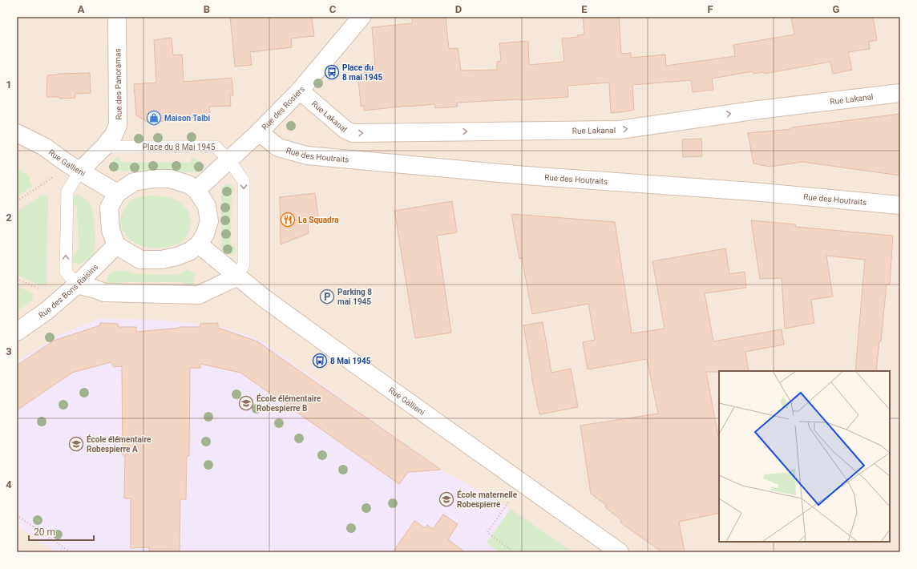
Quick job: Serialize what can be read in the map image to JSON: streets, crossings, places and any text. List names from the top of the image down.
{
  "streets": {
    "street": [
      "Rue des Panoramas",
      "Rue Lakanal",
      "Rue des Rosiers",
      "Rue des Houtraits",
      "Rue Gallieni",
      "Rue des Bons Raisins"
    ],
    "lane": ["Place du 8 Mai 1945"]
  },
  "crossings": [
    ["Rue des Panoramas", "Place du 8 Mai 1945"],
    ["Rue Lakanal", "Rue des Rosiers"],
    ["Rue des Rosiers", "Place du 8 Mai 1945"],
    ["Rue des Rosiers", "Rue des Houtraits"],
    ["Rue des Rosiers", "Rue Gallieni"],
    ["Rue des Rosiers", "Rue des Bons Raisins"],
    ["Place du 8 Mai 1945", "Rue Gallieni"],
    ["Rue Gallieni", "Rue des Bons Raisins"]
  ],
  "one_way": ["Rue Lakanal", "Place du 8 Mai 1945"],
  "places": {
    "bus stop": ["Place du 8 mai 1945", "8 Mai 1945"],
    "shop": ["Maison Talbi"],
    "restaurant": ["La Squadra"],
    "parking": ["Parking 8 mai 1945"],
    "school or university": ["École élémentaire Robespierre B", "École élémentaire Robespierre A", "École maternelle Robespierre"]
  },
  "scale_bar": "20 m",
  "grid": {
    "columns": [
      "A",
      "B",
      "C",
      "D",
      "E",
      "F",
      "G"
    ],
    "rows": [
      "1",
      "2",
      "3",
      "4"
    ]
  }
}
